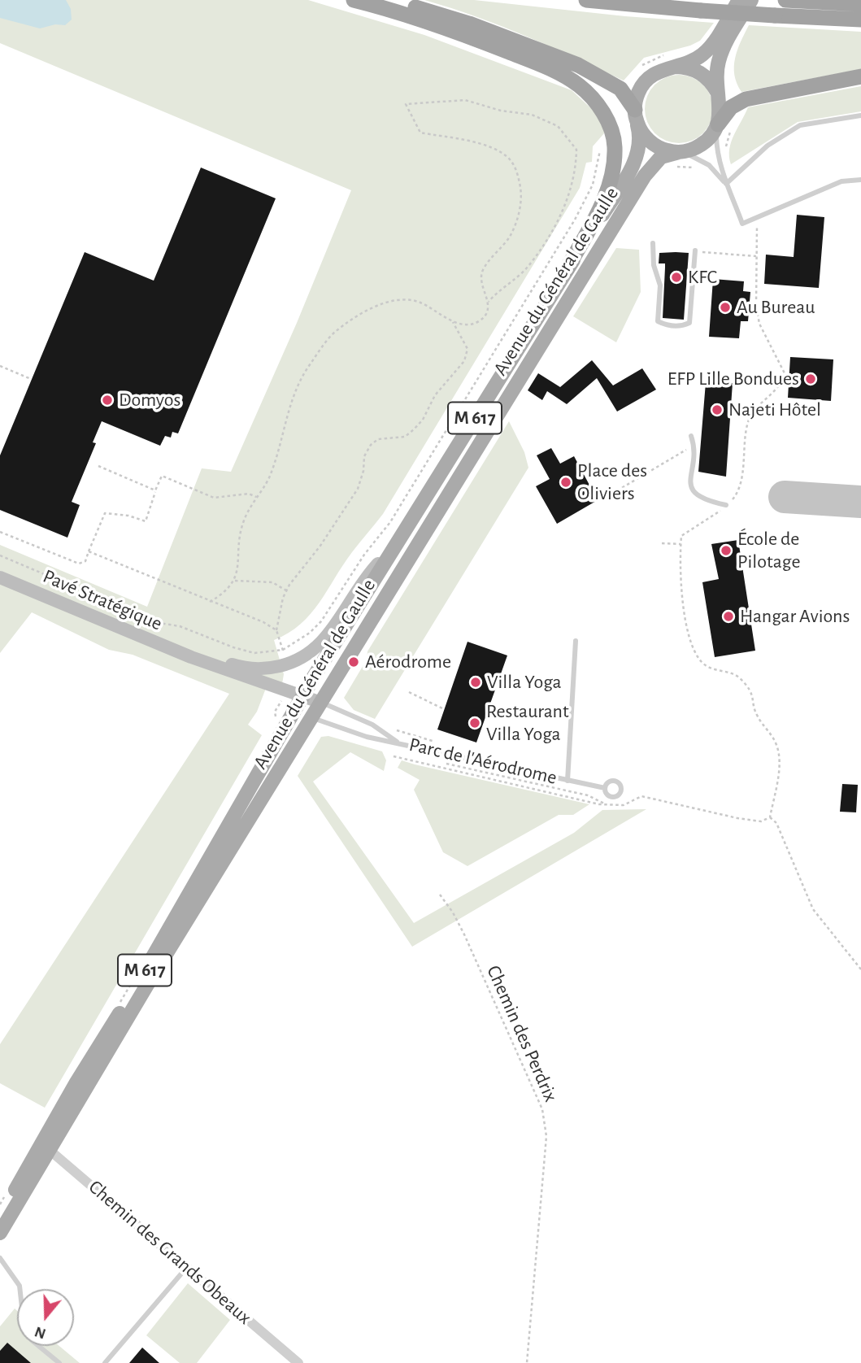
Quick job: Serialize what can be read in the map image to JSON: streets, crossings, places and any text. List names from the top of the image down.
{
  "streets": {
    "main road": ["Avenue du Général de Gaulle", "M 617", "Pavé Stratégique"],
    "street": ["Chemin des Grands Obeaux"],
    "lane": ["Parc de l'Aérodrome"],
    "path": ["Chemin des Perdrix"]
  },
  "crossings": [
    ["Avenue du Général de Gaulle", "Pavé Stratégique"],
    ["Avenue du Général de Gaulle", "Parc de l'Aérodrome"],
    ["Avenue du Général de Gaulle", "Chemin des Grands Obeaux"],
    ["Pavé Stratégique", "Parc de l'Aérodrome"]
  ],
  "places": [
    "KFC",
    "Au Bureau",
    "EFP Lille Bondues",
    "Domyos",
    "Najeti Hôtel",
    "Place des Oliviers",
    "École de Pilotage",
    "Hangar Avions",
    "Aérodrome",
    "Villa Yoga",
    "Restaurant Villa Yoga"
  ],
  "north": "bottom"
}
